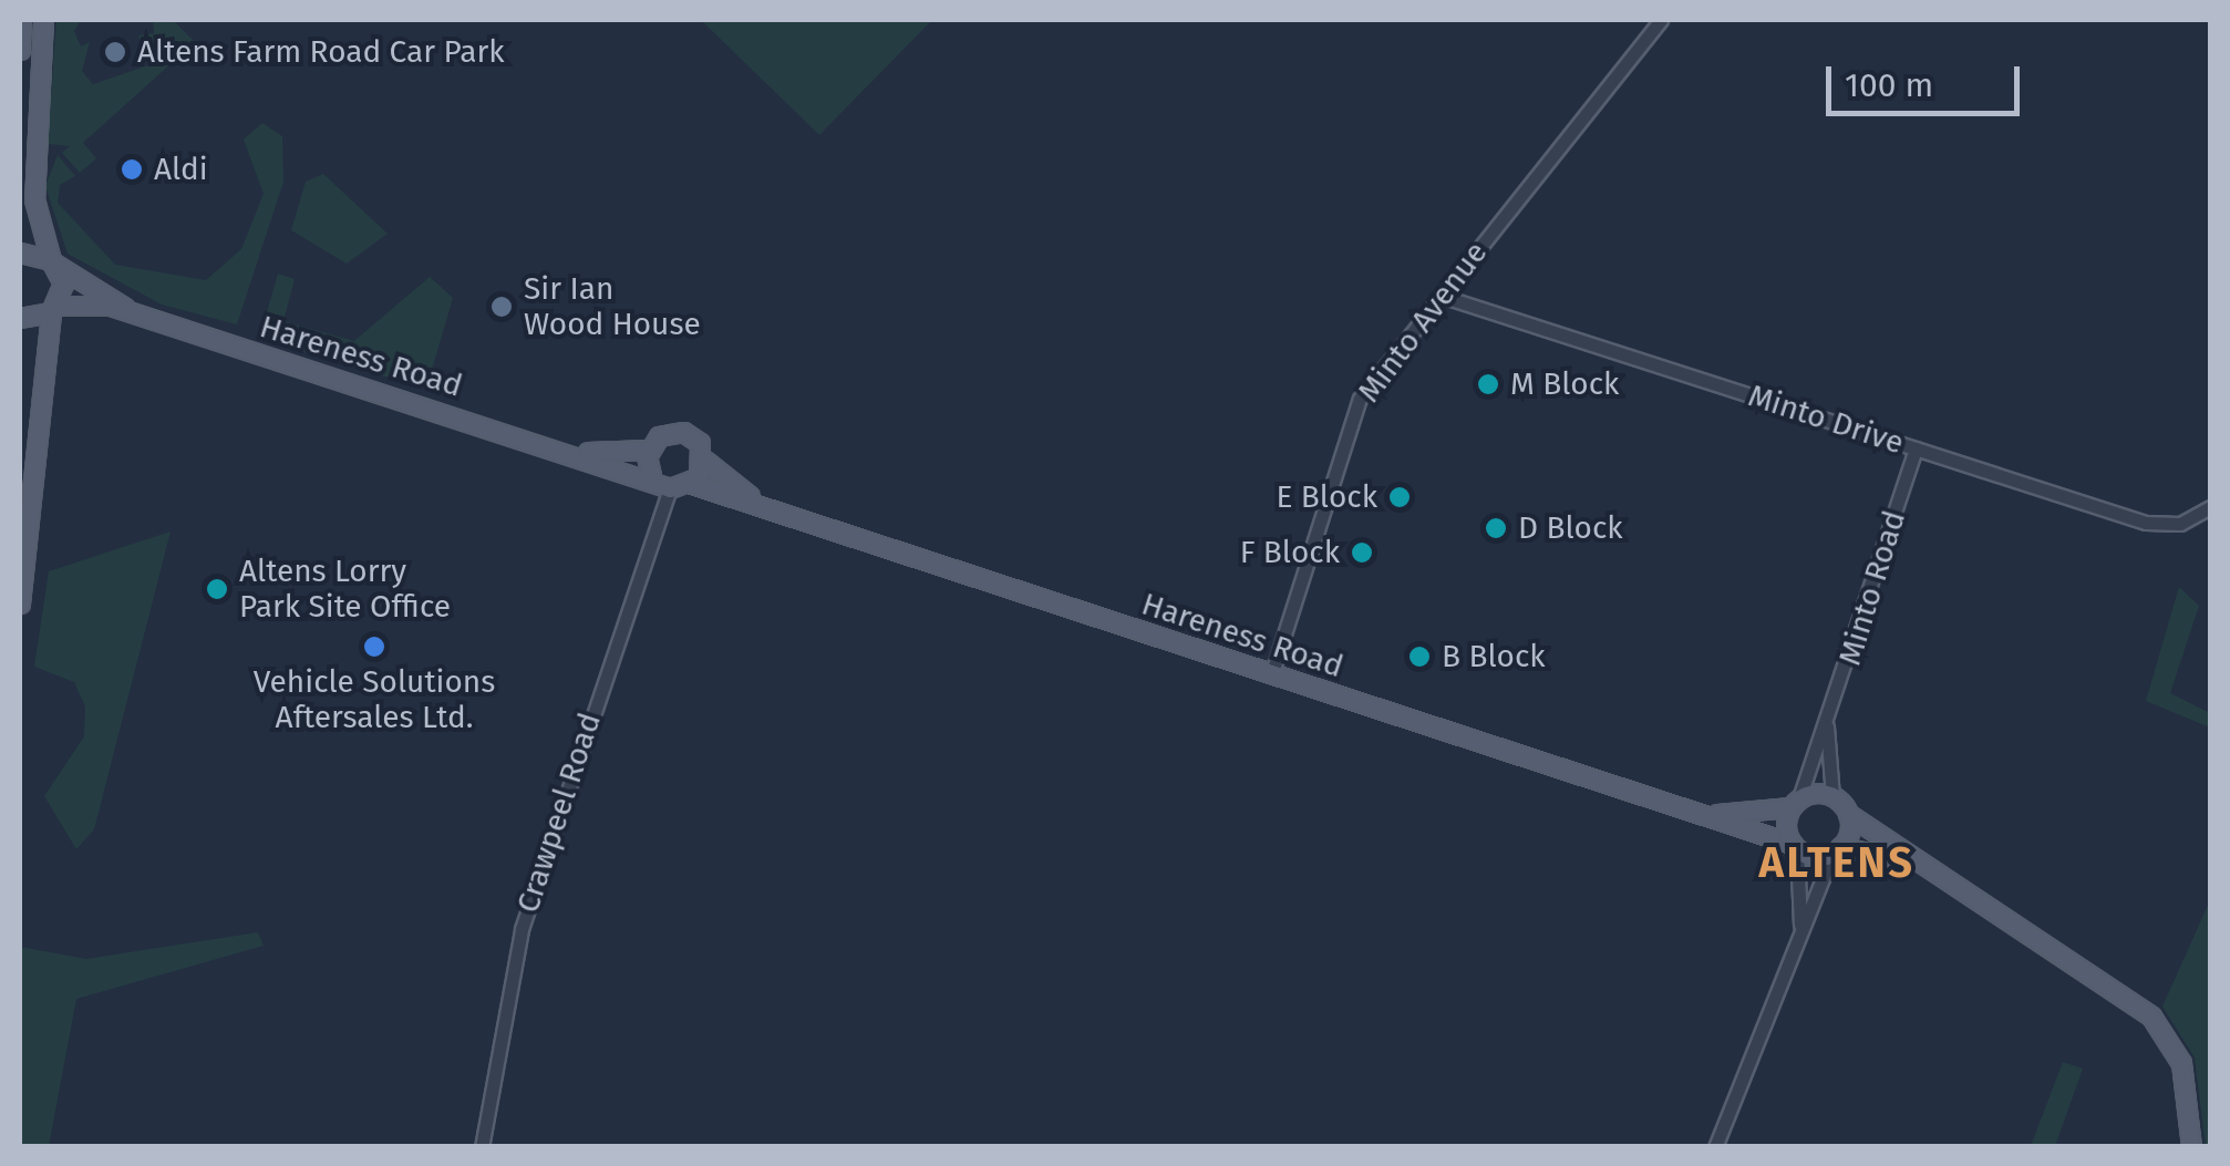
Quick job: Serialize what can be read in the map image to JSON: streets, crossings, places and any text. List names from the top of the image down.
{
  "streets": {
    "main road": ["Hareness Road"],
    "street": [
      "Minto Avenue",
      "Minto Drive",
      "Minto Road",
      "Crawpeel Road"
    ]
  },
  "crossings": [
    ["Minto Avenue", "Hareness Road"],
    ["Minto Avenue", "Minto Drive"],
    ["Hareness Road", "Minto Road"],
    ["Hareness Road", "Crawpeel Road"],
    ["Minto Drive", "Minto Road"]
  ],
  "districts": ["ALTENS"],
  "places": [
    "Altens Farm Road Car Park",
    "Aldi",
    "Sir Ian Wood House",
    "M Block",
    "E Block",
    "D Block",
    "F Block",
    "Altens Lorry Park Site Office",
    "Vehicle Solutions Aftersales Ltd.",
    "B Block"
  ],
  "scale_bar": "100 m"
}
